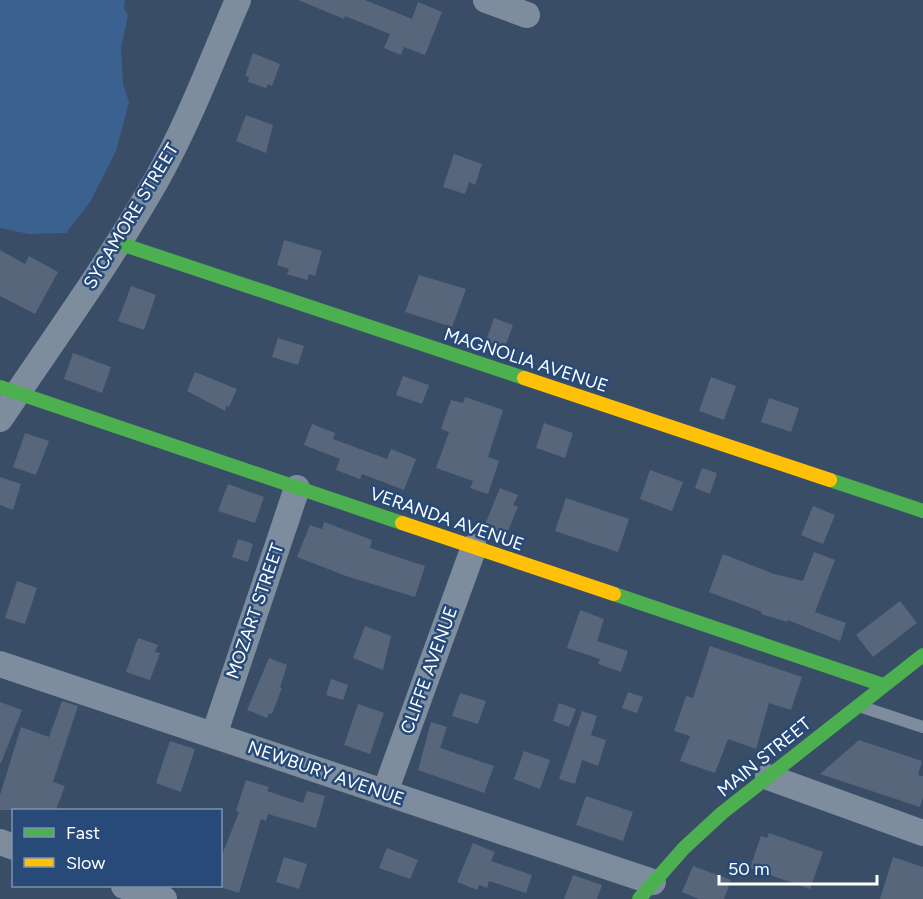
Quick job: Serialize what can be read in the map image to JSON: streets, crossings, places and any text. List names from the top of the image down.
{
  "streets": {
    "street": [
      "SYCAMORE STREET",
      "MAGNOLIA AVENUE",
      "VERANDA AVENUE",
      "MOZART STREET",
      "CLIFFE AVENUE",
      "MAIN STREET",
      "NEWBURY AVENUE"
    ]
  },
  "crossings": [
    ["SYCAMORE STREET", "MAGNOLIA AVENUE"],
    ["SYCAMORE STREET", "VERANDA AVENUE"],
    ["VERANDA AVENUE", "MOZART STREET"],
    ["VERANDA AVENUE", "CLIFFE AVENUE"],
    ["VERANDA AVENUE", "MAIN STREET"],
    ["MOZART STREET", "NEWBURY AVENUE"],
    ["CLIFFE AVENUE", "NEWBURY AVENUE"],
    ["MAIN STREET", "NEWBURY AVENUE"]
  ],
  "legend": ["Fast", "Slow"],
  "scale_bar": "50 m"
}
